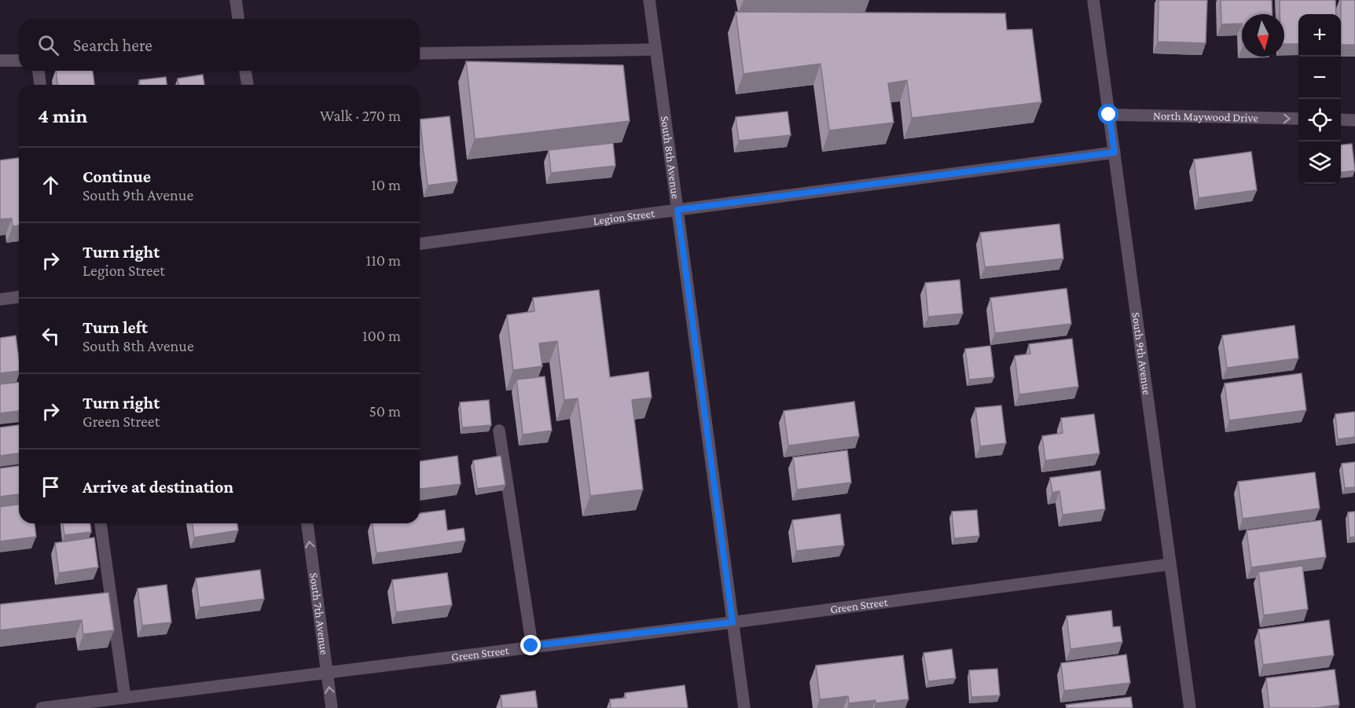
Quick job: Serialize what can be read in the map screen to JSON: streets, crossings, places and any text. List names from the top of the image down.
{
  "streets": {
    "street": [
      "North Maywood Drive",
      "South 8th Avenue",
      "Legion Street",
      "South 9th Avenue",
      "Green Street",
      "South 7th Avenue"
    ]
  },
  "crossings": [
    ["North Maywood Drive", "South 9th Avenue"],
    ["South 8th Avenue", "Legion Street"],
    ["South 8th Avenue", "Green Street"],
    ["Legion Street", "South 9th Avenue"],
    ["South 9th Avenue", "Green Street"],
    ["Green Street", "South 7th Avenue"]
  ],
  "one_way": ["North Maywood Drive", "South 7th Avenue"],
  "north": "bottom",
  "page": {
    "map_buttons": ["+", "−"],
    "search": "Search here",
    "heading": ["4 min", "Walk · 270 m"],
    "list": [
      ["Continue", "South 9th Avenue", "10 m"],
      ["Turn right", "Legion Street", "110 m"],
      ["Turn left", "South 8th Avenue", "100 m"],
      ["Turn right", "Green Street", "50 m"],
      "Arrive at destination"
    ]
  }
}
